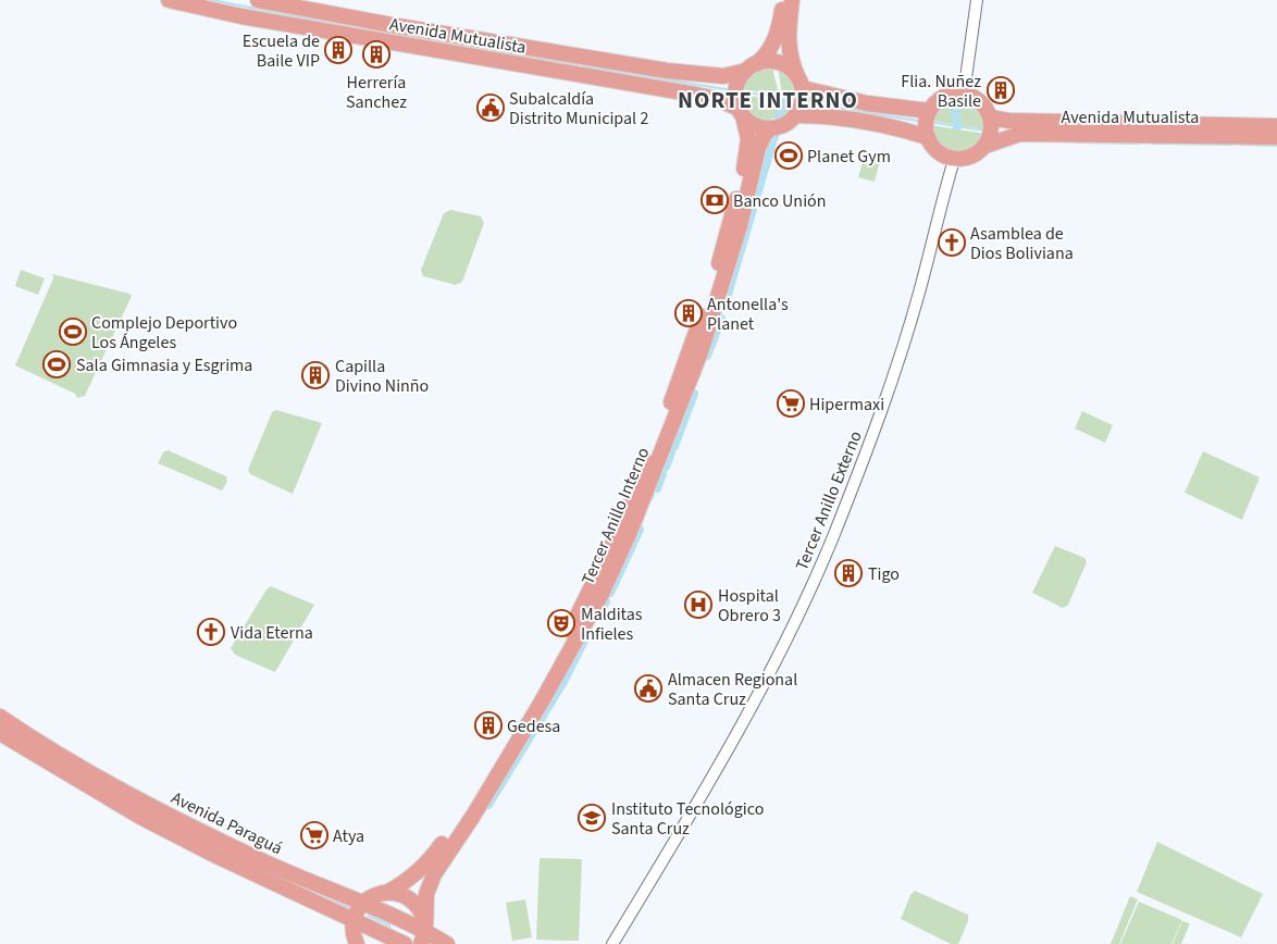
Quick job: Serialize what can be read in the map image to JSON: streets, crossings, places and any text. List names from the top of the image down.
{
  "streets": {
    "main road": ["Avenida Mutualista", "Tercer Anillo Interno", "Avenida Paraguá"],
    "street": ["Tercer Anillo Externo"]
  },
  "crossings": [
    ["Avenida Mutualista", "Tercer Anillo Externo"],
    ["Avenida Mutualista", "Tercer Anillo Interno"],
    ["Tercer Anillo Interno", "Avenida Paraguá"]
  ],
  "districts": ["NORTE INTERNO"],
  "places": {
    "building": [
      "Escuela de Baile VIP",
      "Herrería Sanchez",
      "Flia. Nuñez Basile",
      "Antonella's Planet",
      "Capilla Divino Ninño",
      "Tigo",
      "Gedesa"
    ],
    "public building": ["Subalcaldía Distrito Municipal 2", "Almacen Regional Santa Cruz"],
    "sports": ["Planet Gym", "Complejo Deportivo Los Ángeles", "Sala Gimnasia y Esgrima"],
    "bank": ["Banco Unión"],
    "church": ["Asamblea de Dios Boliviana", "Vida Eterna"],
    "supermarket": ["Hipermaxi", "Atya"],
    "hospital": ["Hospital Obrero 3"],
    "theatre": ["Malditas Infieles"],
    "school or university": ["Instituto Tecnológico Santa Cruz"]
  }
}
